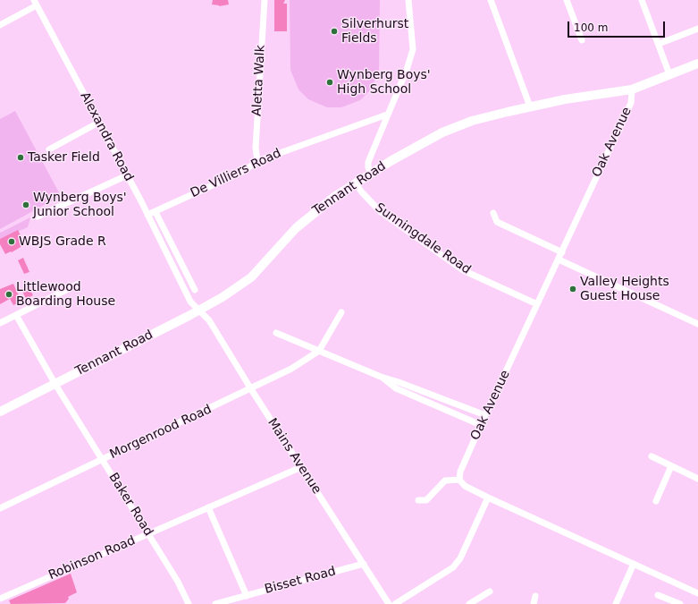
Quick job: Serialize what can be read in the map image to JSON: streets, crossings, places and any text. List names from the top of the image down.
{
  "streets": {
    "main road": ["Tennant Road"],
    "street": [
      "Aletta Walk",
      "Alexandra Road",
      "Oak Avenue",
      "De Villiers Road",
      "Sunningdale Road",
      "Morgenrood Road",
      "Mains Avenue",
      "Baker Road",
      "Robinson Road",
      "Bisset Road"
    ]
  },
  "crossings": [
    ["Aletta Walk", "De Villiers Road"],
    ["Alexandra Road", "De Villiers Road"],
    ["Alexandra Road", "Tennant Road"],
    ["Alexandra Road", "Mains Avenue"],
    ["Oak Avenue", "Tennant Road"],
    ["Oak Avenue", "Sunningdale Road"],
    ["Tennant Road", "Sunningdale Road"],
    ["Tennant Road", "Mains Avenue"],
    ["Tennant Road", "Baker Road"],
    ["Morgenrood Road", "Mains Avenue"],
    ["Morgenrood Road", "Baker Road"],
    ["Mains Avenue", "Robinson Road"],
    ["Mains Avenue", "Bisset Road"],
    ["Baker Road", "Robinson Road"]
  ],
  "places": [
    "Silverhurst Fields",
    "Wynberg Boys' High School",
    "Tasker Field",
    "Wynberg Boys' Junior School",
    "WBJS Grade R",
    "Valley Heights Guest House",
    "Littlewood Boarding House"
  ],
  "scale_bar": "100 m"
}
